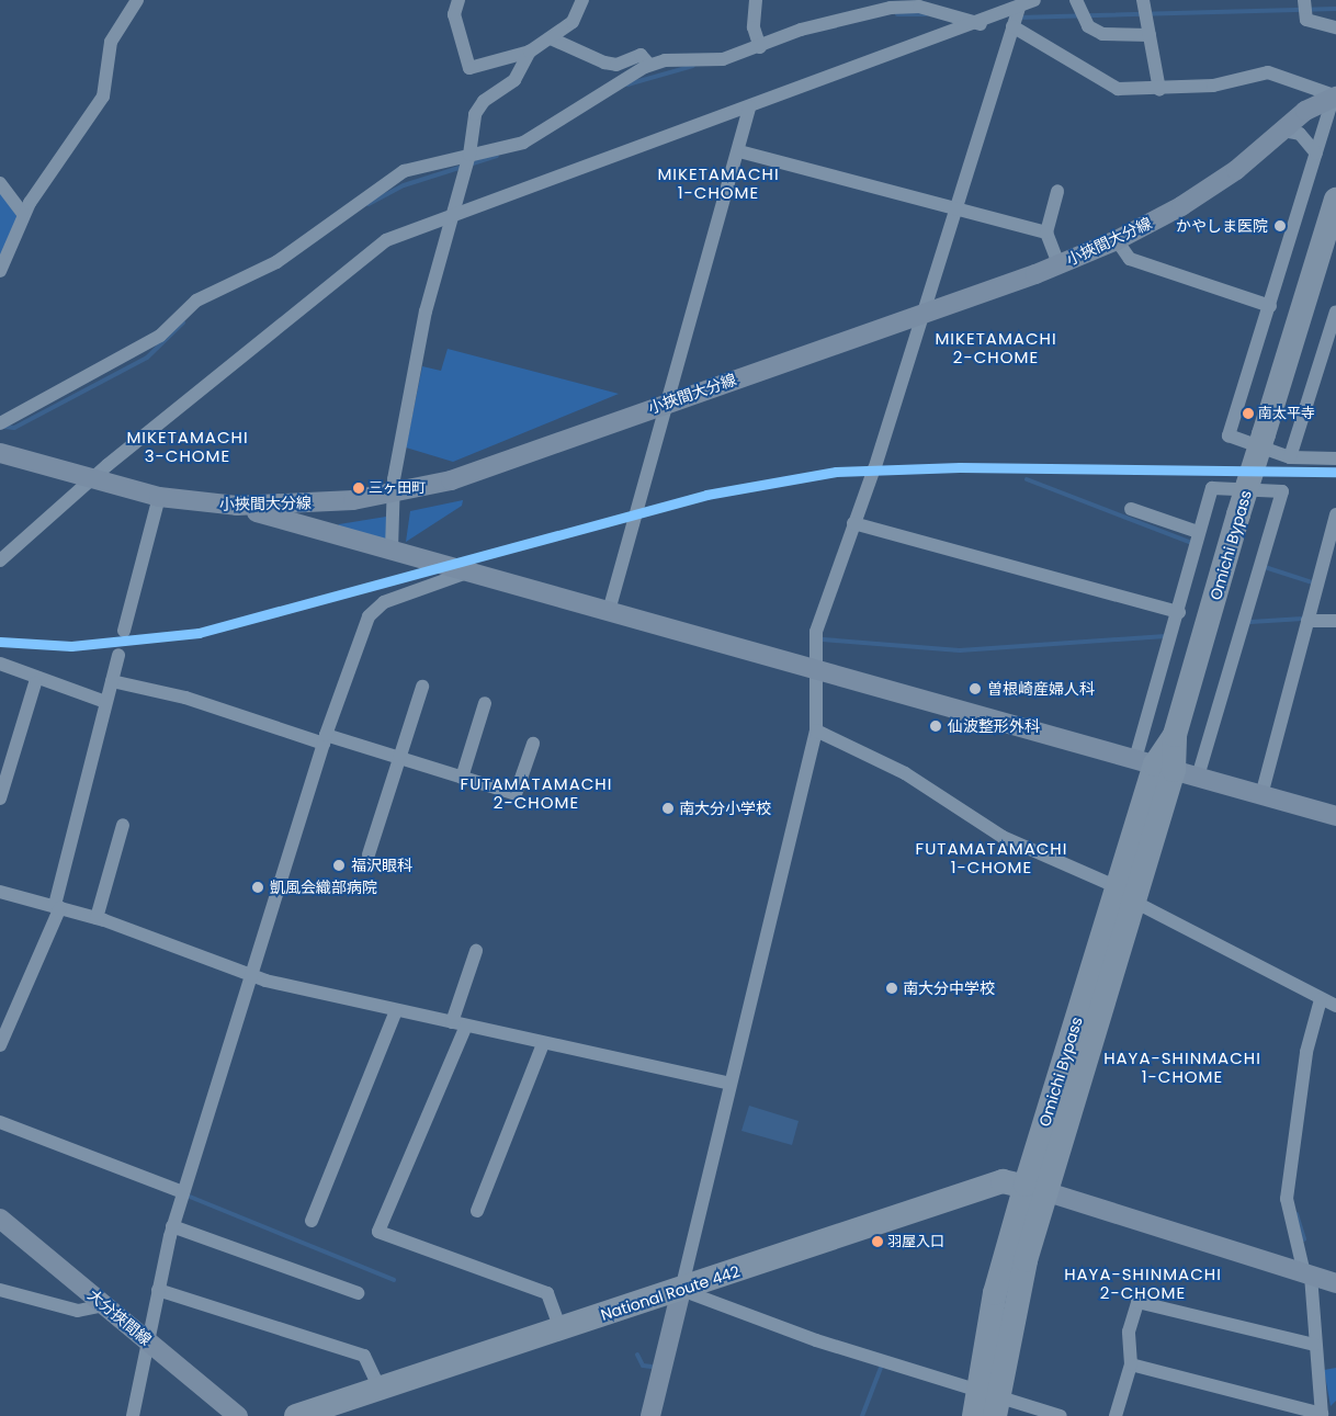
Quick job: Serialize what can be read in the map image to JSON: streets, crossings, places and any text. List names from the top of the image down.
{
  "streets": {
    "highway": ["Omichi Bypass", "National Route 442"],
    "main road": ["小挾間大分線", "大分挾間線"]
  },
  "crossings": [
    ["Omichi Bypass", "National Route 442"]
  ],
  "districts": [
    "MIKETAMACHI 1-CHOME",
    "MIKETAMACHI 2-CHOME",
    "MIKETAMACHI 3-CHOME",
    "FUTAMATAMACHI 2-CHOME",
    "FUTAMATAMACHI 1-CHOME",
    "HAYA-SHINMACHI 1-CHOME",
    "HAYA-SHINMACHI 2-CHOME"
  ],
  "places": [
    "かやしま医院",
    "南太平寺",
    "三ヶ田町",
    "曽根崎産婦人科",
    "仙波整形外科",
    "南大分小学校",
    "福沢眼科",
    "凱風会織部病院",
    "南大分中学校",
    "羽屋入口"
  ]
}
